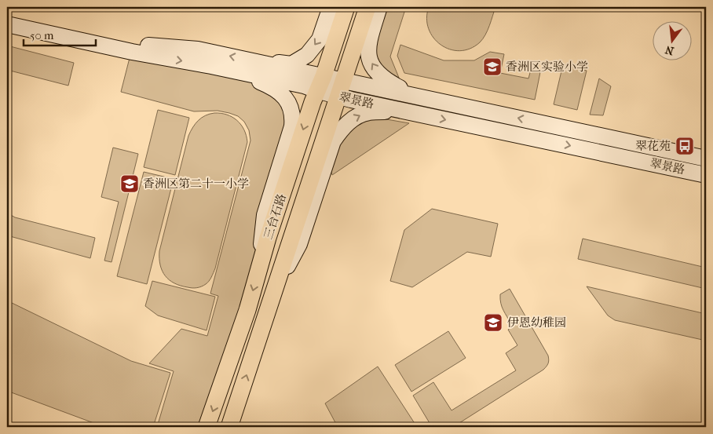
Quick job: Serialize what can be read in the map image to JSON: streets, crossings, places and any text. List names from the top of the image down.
{
  "streets": {
    "main road": ["翠景路", "三台石路"]
  },
  "crossings": [
    ["翠景路", "三台石路"]
  ],
  "places": {
    "school or university": ["香洲区实验小学", "香洲区第二十一小学", "伊恩幼稚园"],
    "bus stop": ["翠花苑"]
  },
  "scale_bar": "50 m",
  "north": "bottom"
}
